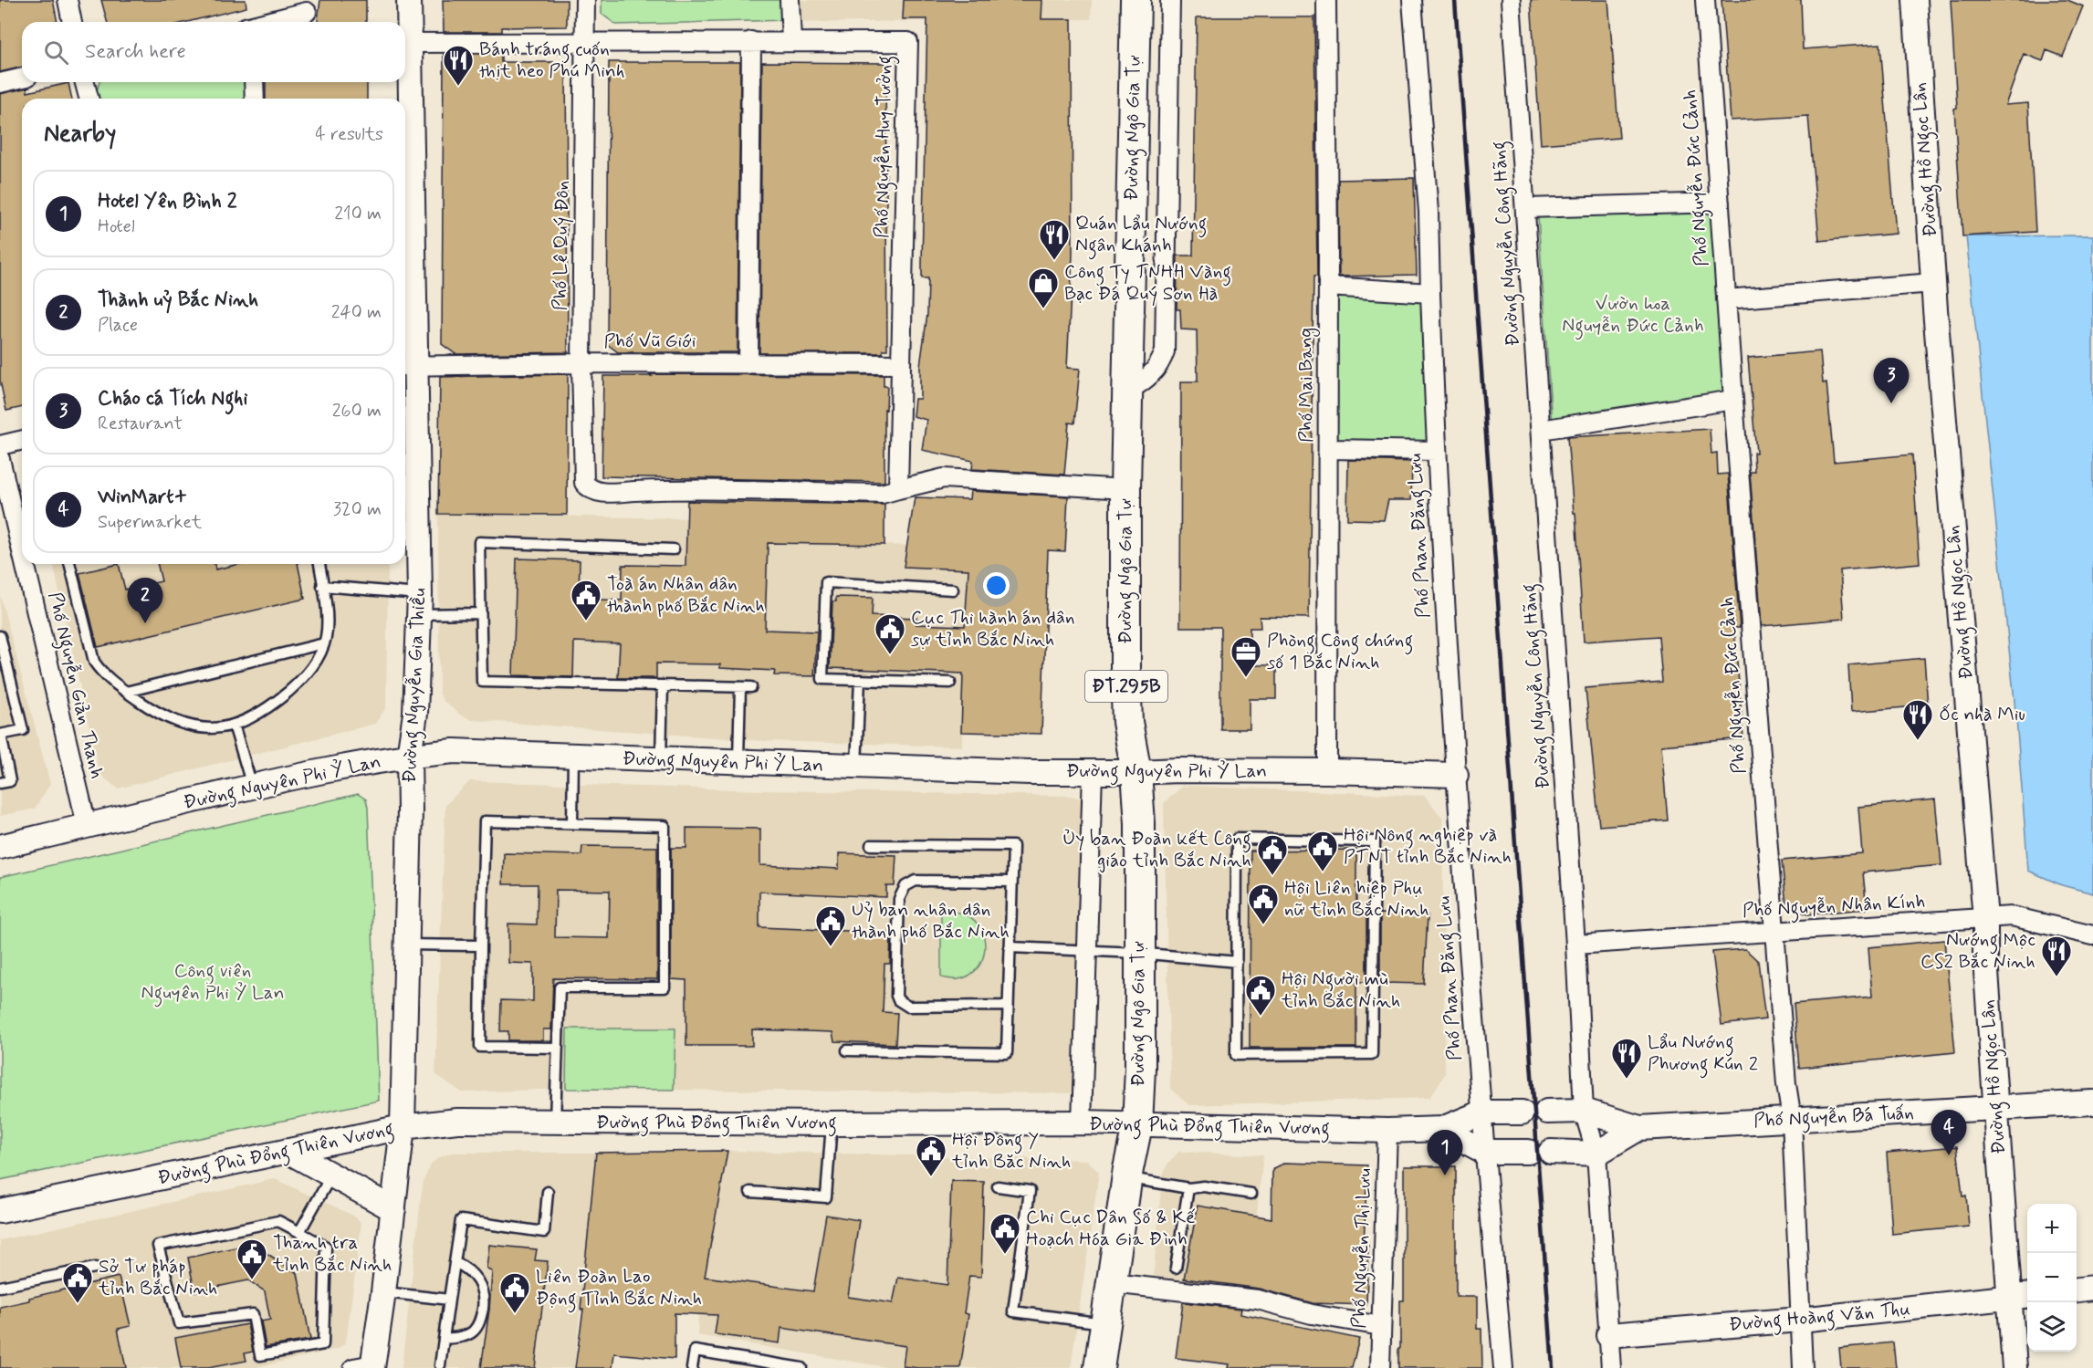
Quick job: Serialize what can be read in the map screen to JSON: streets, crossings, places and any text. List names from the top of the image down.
{
  "streets": {
    "main road": ["Đường Ngô Gia Tự", "ĐT.295B"],
    "street": [
      "Phố Nguyễn Huy Tưởng",
      "Đường Hồ Ngọc Lân",
      "Phố Nguyễn Đức Cảnh",
      "Đường Nguyễn Công Hãng",
      "Phố Lê Quý Đôn",
      "Phố Vũ Giới",
      "Phố Mai Bang",
      "Phố Phan Đăng Lưu",
      "Phố Nguyễn Giản Thanh",
      "Đường Nguyễn Gia Thiều",
      "Đường Nguyên Phi Ỷ Lan",
      "Phố Nguyễn Nhân Kính",
      "Phố Nguyễn Bá Tuấn",
      "Đường Phù Đổng Thiên Vương",
      "Phố Nguyễn Thị Lưu",
      "Đường Hoàng Văn Thụ"
    ]
  },
  "crossings": [
    ["Đường Ngô Gia Tự", "Đường Nguyên Phi Ỷ Lan"],
    ["Đường Ngô Gia Tự", "Đường Phù Đổng Thiên Vương"],
    ["Phố Nguyễn Huy Tưởng", "Phố Lê Quý Đôn"],
    ["Phố Nguyễn Huy Tưởng", "Phố Vũ Giới"],
    ["Phố Nguyễn Huy Tưởng", "Đường Nguyễn Gia Thiều"],
    ["Đường Hồ Ngọc Lân", "Phố Nguyễn Nhân Kính"],
    ["Đường Hồ Ngọc Lân", "Phố Nguyễn Bá Tuấn"],
    ["Đường Hồ Ngọc Lân", "Đường Hoàng Văn Thụ"],
    ["Phố Nguyễn Đức Cảnh", "Phố Nguyễn Nhân Kính"],
    ["Phố Nguyễn Đức Cảnh", "Phố Nguyễn Bá Tuấn"],
    ["Phố Nguyễn Đức Cảnh", "Đường Hoàng Văn Thụ"],
    ["Đường Nguyễn Công Hãng", "Phố Nguyễn Nhân Kính"],
    ["Đường Nguyễn Công Hãng", "Đường Phù Đổng Thiên Vương"],
    ["Đường Nguyễn Công Hãng", "Đường Hoàng Văn Thụ"],
    ["Phố Lê Quý Đôn", "Phố Vũ Giới"],
    ["Phố Vũ Giới", "Đường Nguyễn Gia Thiều"],
    ["Phố Mai Bang", "Đường Nguyên Phi Ỷ Lan"],
    ["Phố Phan Đăng Lưu", "Đường Nguyên Phi Ỷ Lan"],
    ["Phố Phan Đăng Lưu", "Đường Phù Đổng Thiên Vương"],
    ["Phố Nguyễn Giản Thanh", "Đường Nguyên Phi Ỷ Lan"],
    ["Đường Nguyễn Gia Thiều", "Đường Nguyên Phi Ỷ Lan"],
    ["Đường Nguyễn Gia Thiều", "Đường Phù Đổng Thiên Vương"],
    ["Đường Phù Đổng Thiên Vương", "Phố Nguyễn Thị Lưu"]
  ],
  "parks": ["Vườn hoa Nguyễn Đức Cảnh", "Công viên Nguyên Phi Ỷ Lan"],
  "places": {
    "restaurant": [
      "Bánh tráng cuốn thịt heo Phú Minh",
      "Quán Lẩu Nướng Ngân Khánh",
      "Ốc nhà Miu",
      "Nướng Mộc CS2 Bắc Ninh",
      "Lẩu Nướng Phương Kún 2"
    ],
    "shop": ["Công Ty TNHH Vàng Bạc Đá Quý Sơn Hà"],
    "public building": [
      "Toà án Nhân dân thành phố Bắc Ninh",
      "Cục Thi hành án dân sự tỉnh Bắc Ninh",
      "Hội Nông nghiệp và PTNT tỉnh Bắc Ninh",
      "Ủy ban Đoàn kết Công giáo tỉnh Bắc Ninh",
      "Hội Liên hiệp Phụ nữ tỉnh Bắc Ninh",
      "Uỷ ban nhân dân thành phố Bắc Ninh",
      "Hội Người mù tỉnh Bắc Ninh",
      "Hội Đông Y tỉnh Băc Ninh",
      "Chi Cục Dân Số & Kế Hoạch Hóa Gia Đình",
      "Thanh tra tỉnh Bắc Ninh",
      "Sở Tư pháp tỉnh Bắc Ninh",
      "Liên Đoàn Lao Động Tỉnh Bắc Ninh"
    ],
    "office": ["Phòng Công chứng số 1 Bắc Ninh"]
  },
  "page": {
    "search": "Search here",
    "heading": ["Nearby", "4 results"],
    "list": [
      {
        "mark": "1",
        "name": "Hotel Yên Bình 2",
        "note": "Hotel",
        "value": "210 m"
      },
      {
        "mark": "2",
        "name": "Thành uỷ Bắc Ninh",
        "note": "Place",
        "value": "240 m"
      },
      {
        "mark": "3",
        "name": "Cháo cá Tích Nghi",
        "note": "Restaurant",
        "value": "260 m"
      },
      {
        "mark": "4",
        "name": "WinMart+",
        "note": "Supermarket",
        "value": "320 m"
      }
    ],
    "pins": [
      "3",
      "2",
      "4",
      "1"
    ],
    "map_buttons": ["+", "−"]
  }
}
